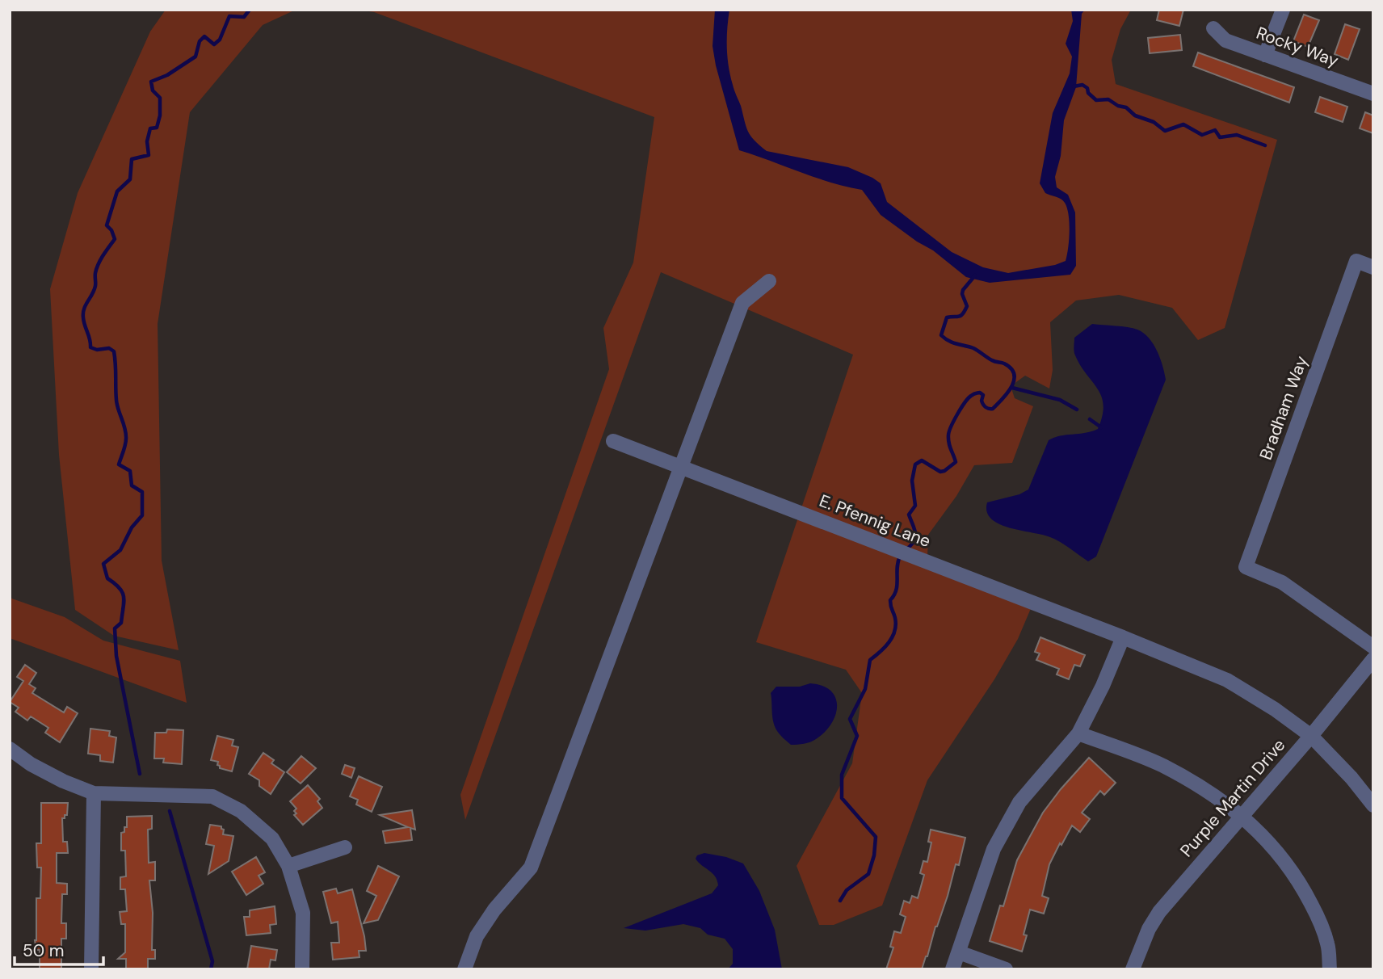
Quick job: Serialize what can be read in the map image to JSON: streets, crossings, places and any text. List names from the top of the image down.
{
  "streets": {
    "street": [
      "Rocky Way",
      "Bradham Way",
      "E. Pfennig Lane",
      "Purple Martin Drive"
    ]
  },
  "crossings": [
    ["E. Pfennig Lane", "Purple Martin Drive"]
  ],
  "scale_bar": "50 m"
}
